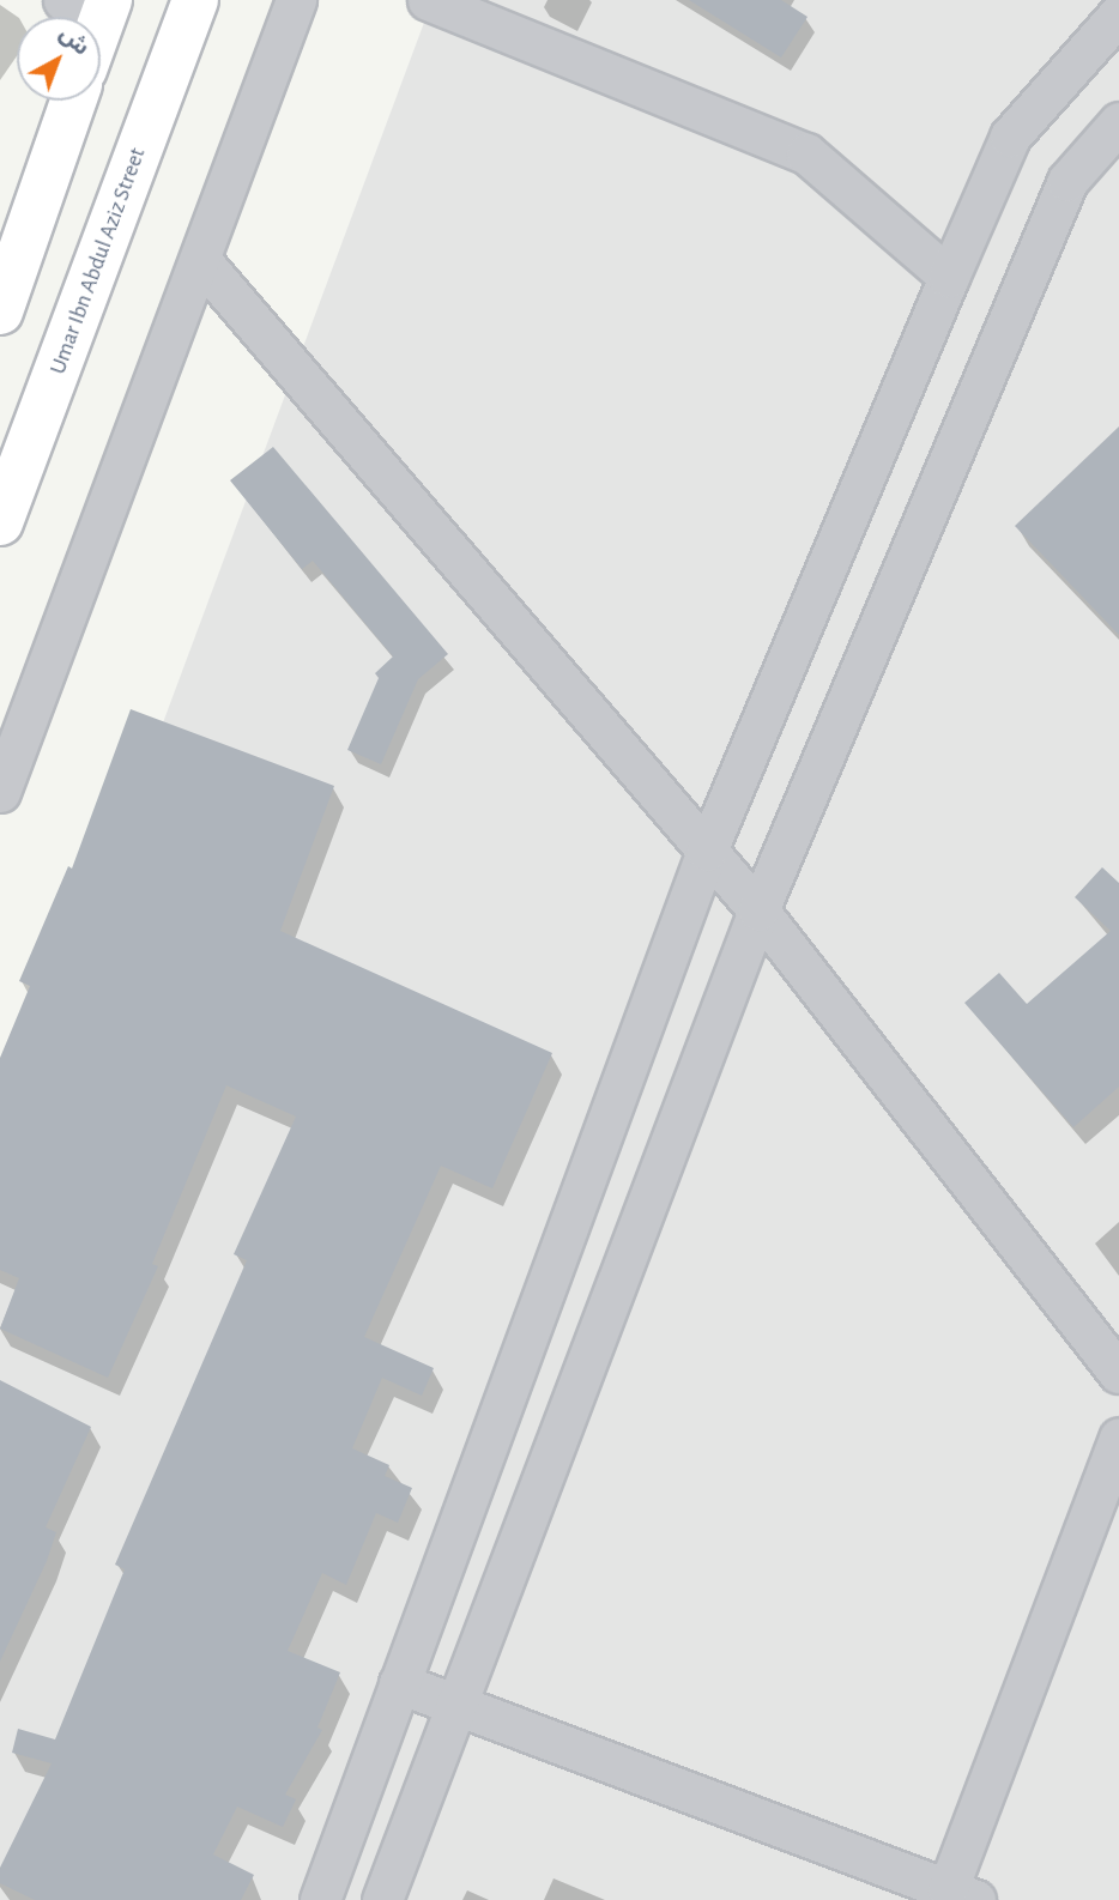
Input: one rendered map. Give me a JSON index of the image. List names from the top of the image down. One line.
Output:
{"streets":{"main road":["Umar Ibn Abdul Aziz Street"]},"north":"top right"}
